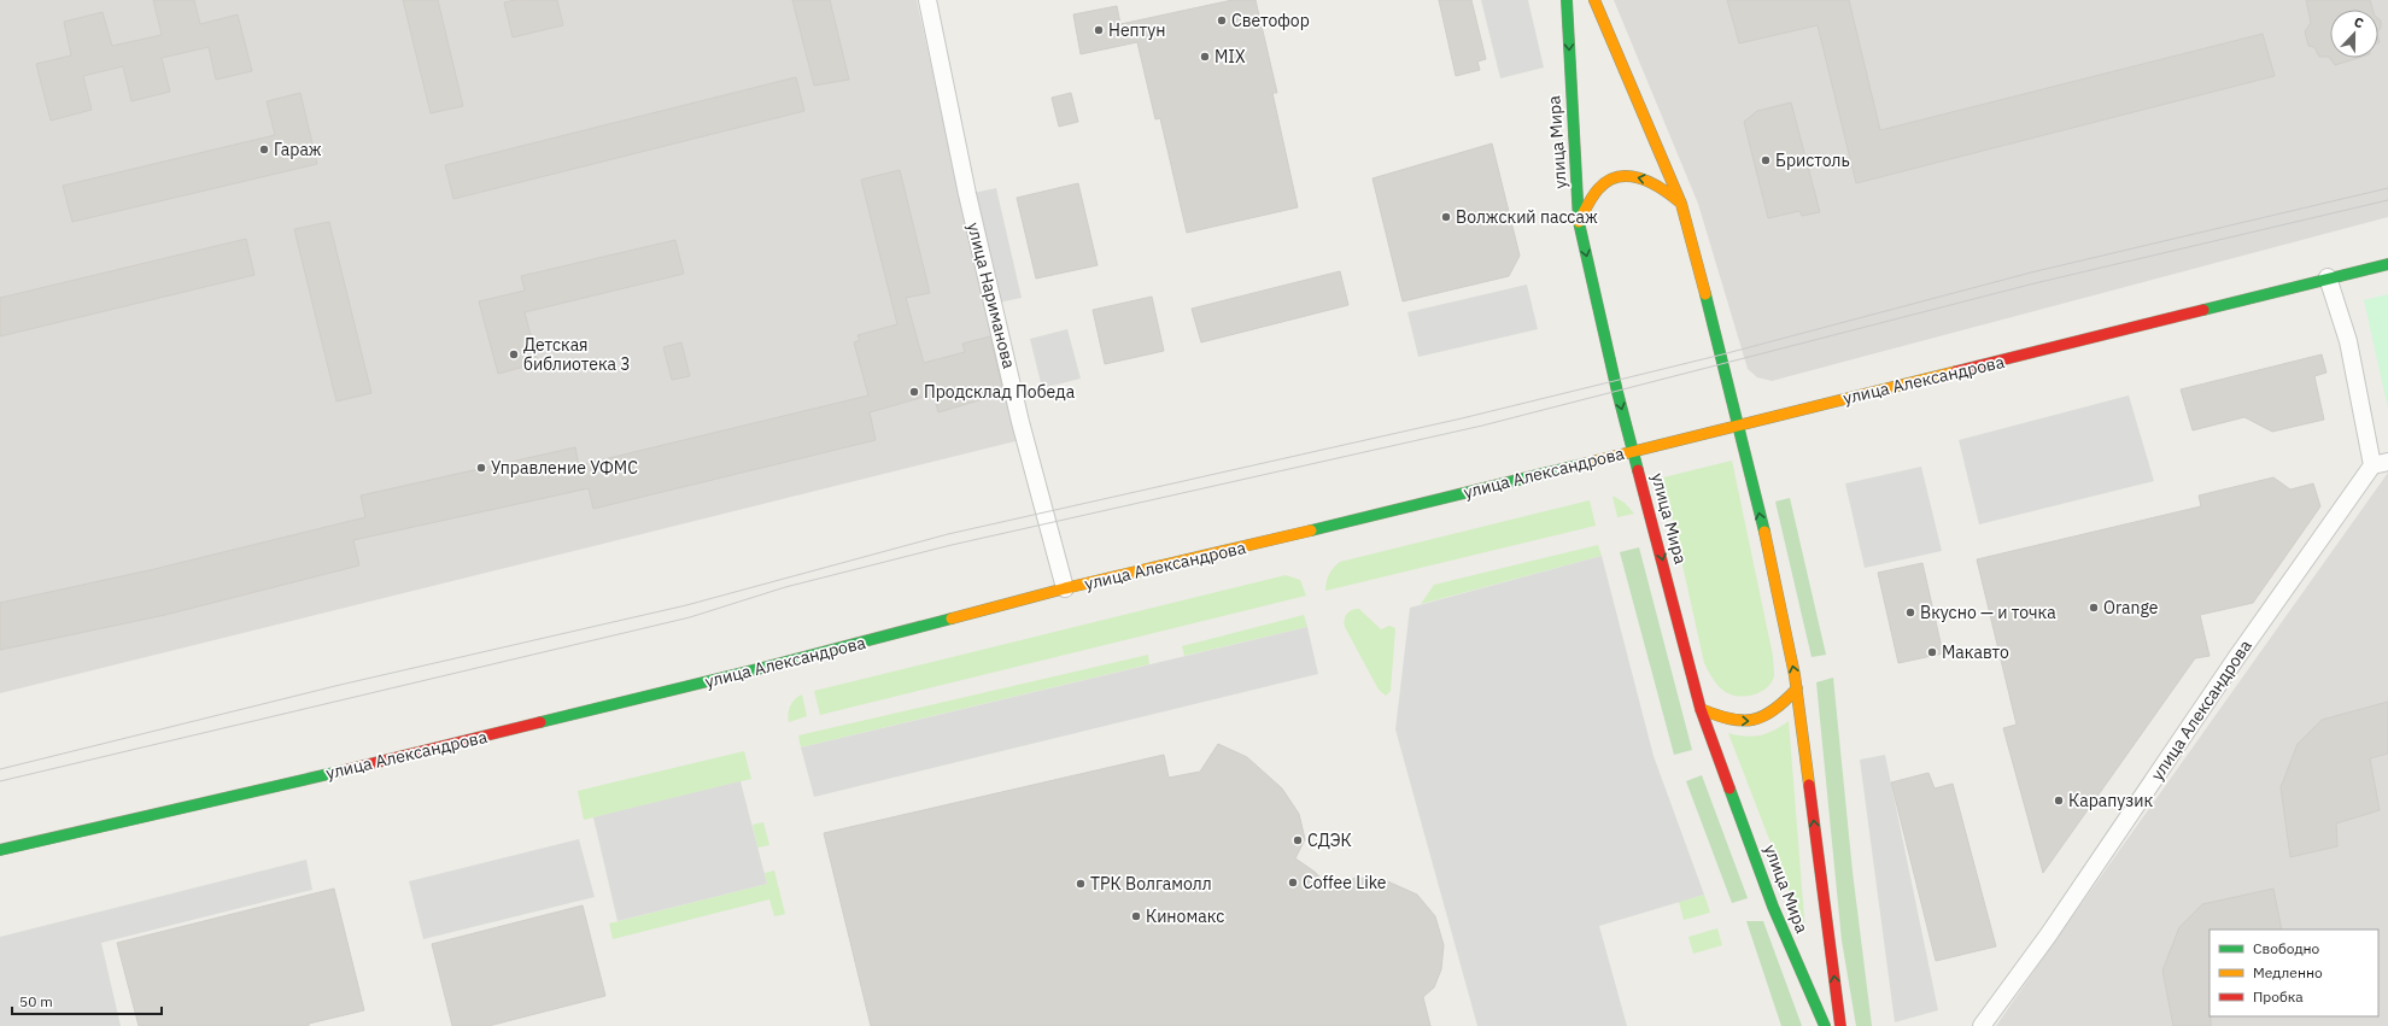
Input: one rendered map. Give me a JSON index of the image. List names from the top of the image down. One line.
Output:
{"streets":{"main road":["улица Мира","улица Александрова"],"street":["улица Нариманова"]},"crossings":[["улица Мира","улица Александрова"],["улица Нариманова","улица Александрова"]],"places":["Светофор","Нептун","MIX","Гараж","Бристоль","Волжский пассаж","Детская библиотека 3","Продсклад Победа","Управление УФМС","Orange","Вкусно — и точка","Макавто","Карапузик","СДЭК","Coffee Like","ТРК Волгамолл","Киномакс"],"legend":["Свободно","Медленно","Пробка"],"scale_bar":"50 m","north":"top"}
